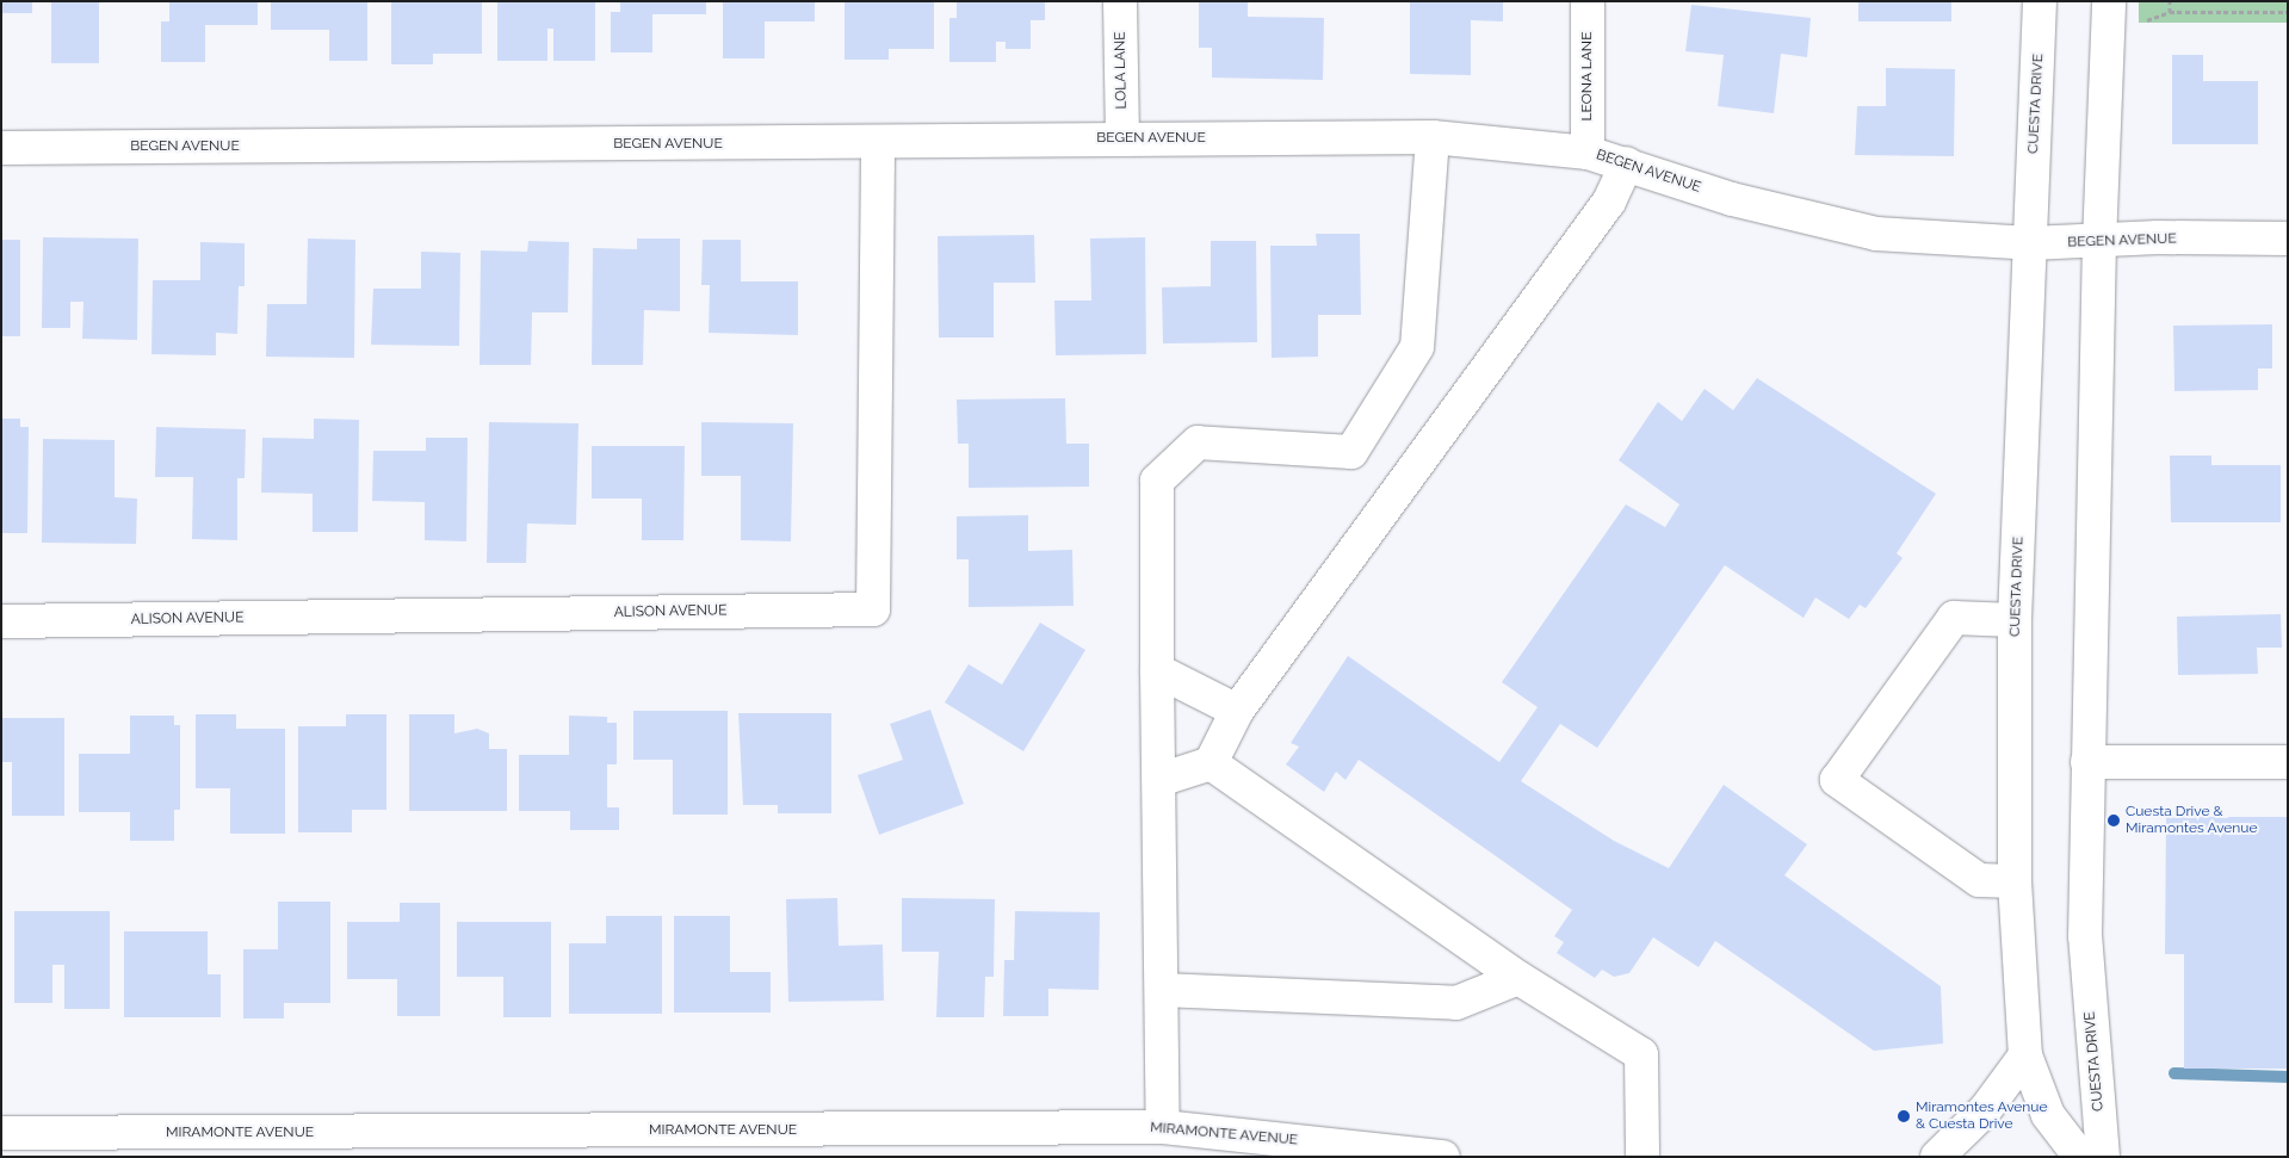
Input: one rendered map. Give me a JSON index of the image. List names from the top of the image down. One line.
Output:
{"streets":{"street":["LOLA LANE","LEONA LANE","CUESTA DRIVE","BEGEN AVENUE","ALISON AVENUE","MIRAMONTE AVENUE"]},"crossings":[["LOLA LANE","BEGEN AVENUE"],["LEONA LANE","BEGEN AVENUE"],["CUESTA DRIVE","BEGEN AVENUE"],["BEGEN AVENUE","ALISON AVENUE"]],"places":["Cuesta Drive & Miramontes Avenue","Miramontes Avenue & Cuesta Drive"]}
